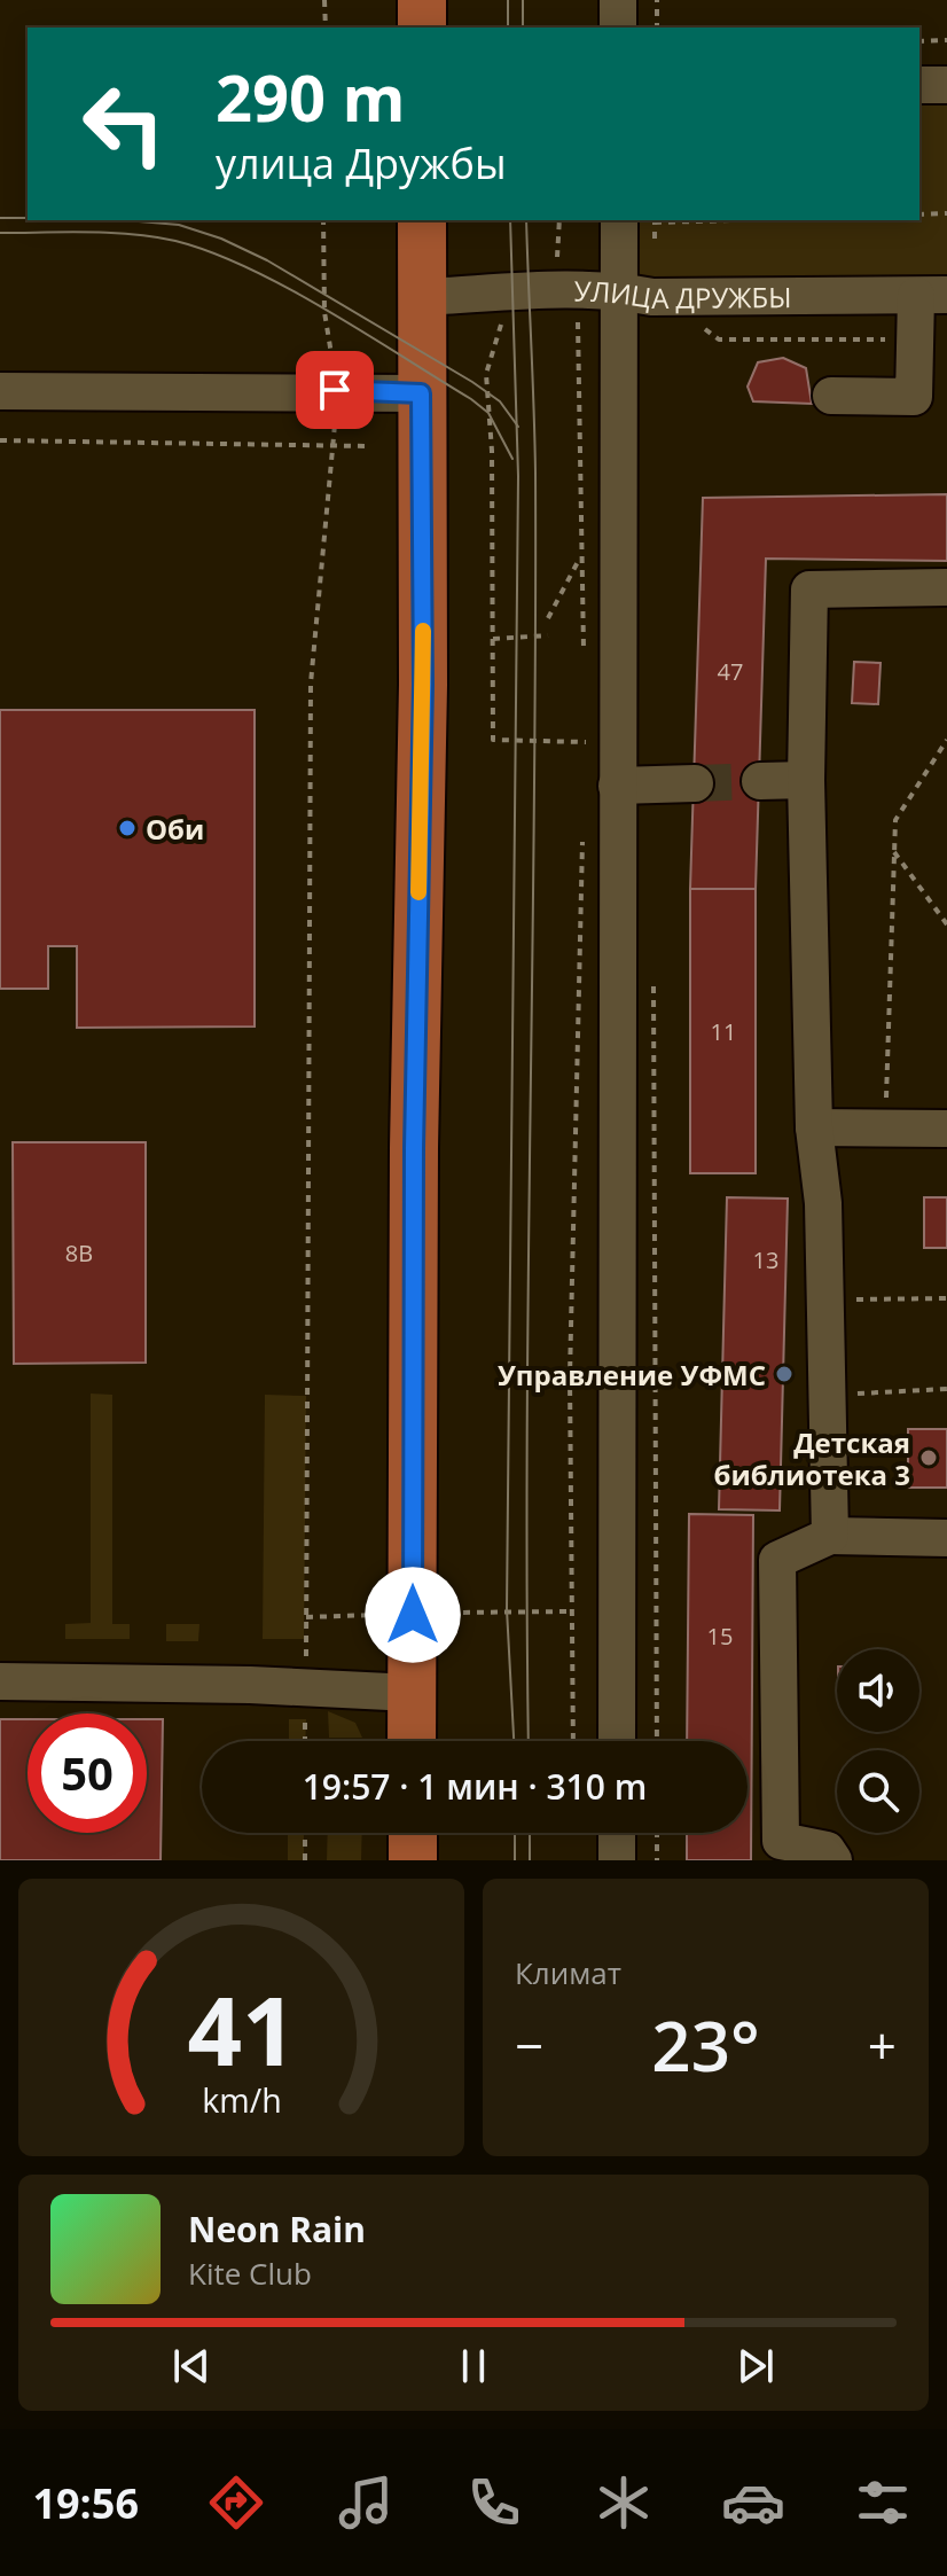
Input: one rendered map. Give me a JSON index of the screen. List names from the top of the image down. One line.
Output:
{"streets":{"street":["УЛИЦА ДРУЖБЫ"]},"places":["Оби","Управление УФМС","Детская библиотека 3"],"house_numbers":["47","11","8В","13","15"],"page":{"turn":["290 m","улица Дружбы"],"limit":"50","trip":"19:57 · 1 мин · 310 m","tile":"Климат","heat":["−","23°","+"],"song":["Neon Rain","Kite Club"],"tabs":"19:56","gauge":["41","km/h"]}}
